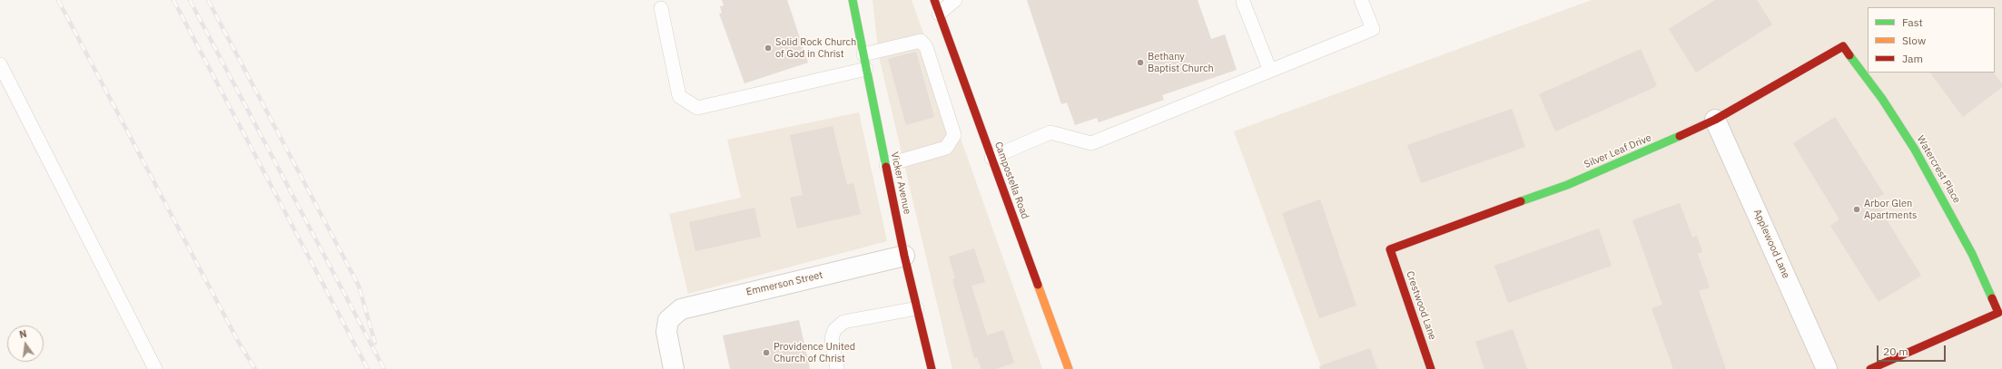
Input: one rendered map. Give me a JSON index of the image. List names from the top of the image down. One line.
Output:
{"streets":{"street":["Silver Leaf Drive","Watercrest Place","Campostella Road","Vicker Avenue","Applewood Lane","Emmerson Street","Crestwood Lane"]},"crossings":[["Silver Leaf Drive","Watercrest Place"],["Silver Leaf Drive","Applewood Lane"],["Silver Leaf Drive","Crestwood Lane"],["Vicker Avenue","Emmerson Street"]],"places":["Solid Rock Church of God in Christ","Bethany Baptist Church","Arbor Glen Apartments","Providence United Church of Christ"],"legend":["Fast","Slow","Jam"],"scale_bar":"20 m","north":"top"}
